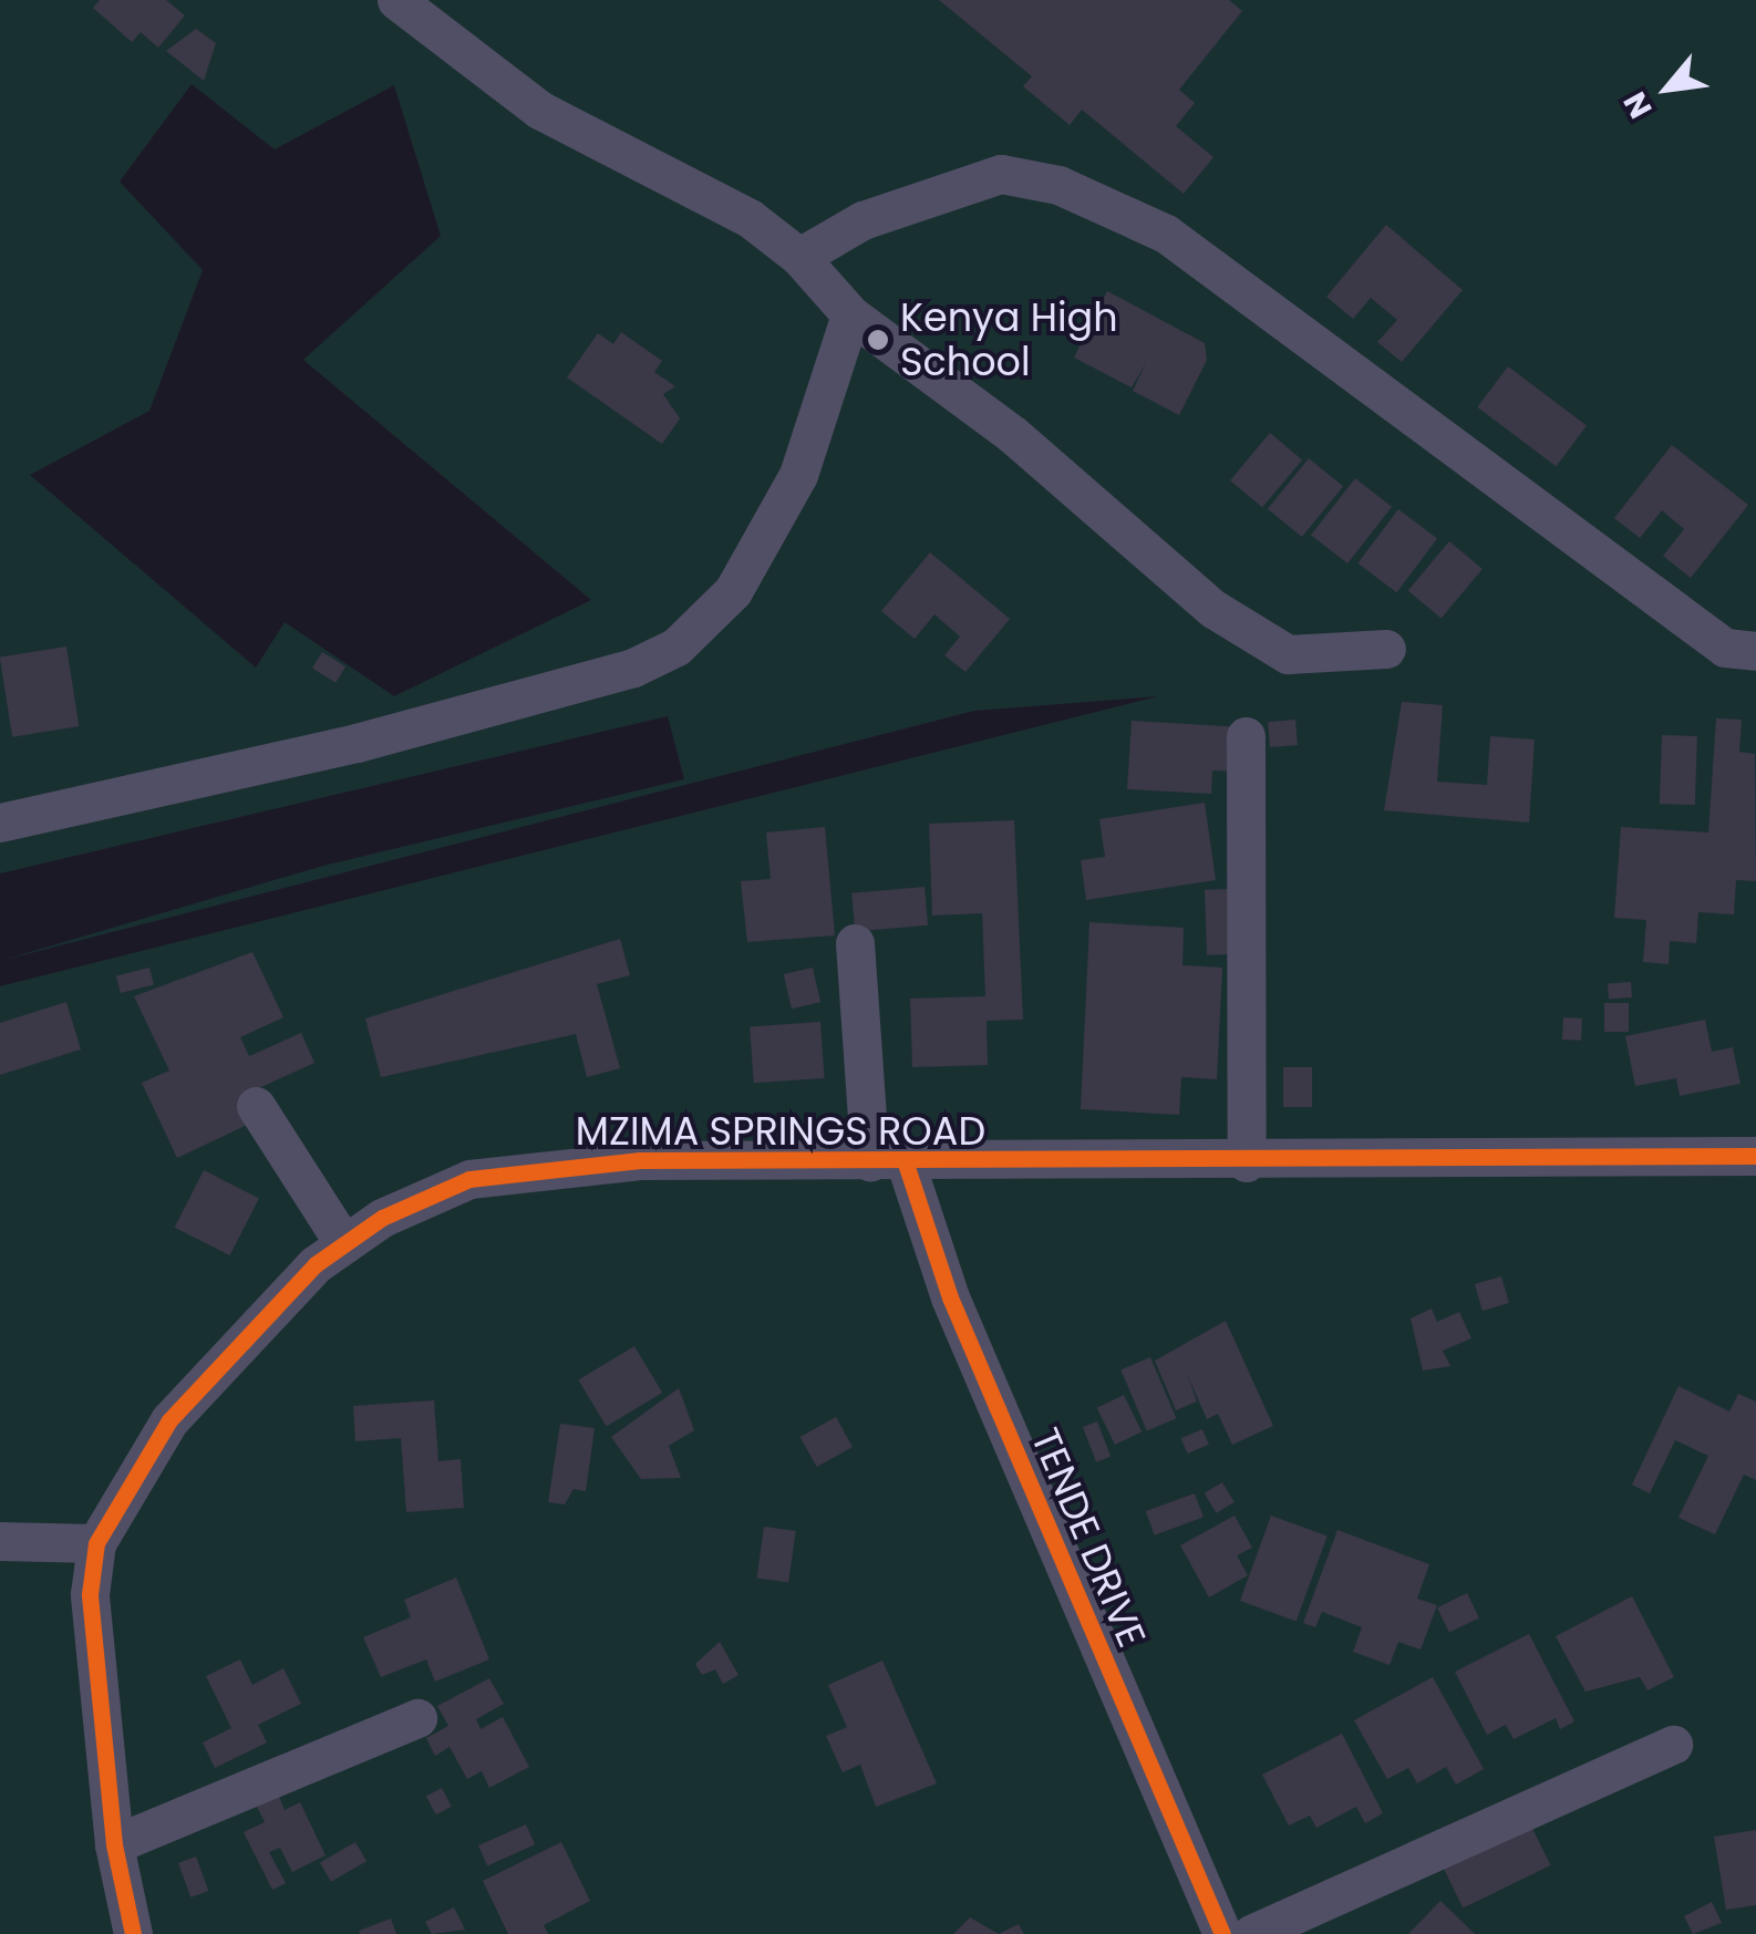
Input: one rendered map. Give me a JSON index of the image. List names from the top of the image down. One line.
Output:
{"streets":{"street":["MZIMA SPRINGS ROAD","TENDE DRIVE"]},"crossings":[["MZIMA SPRINGS ROAD","TENDE DRIVE"]],"places":["Kenya High School"],"north":"bottom left"}
